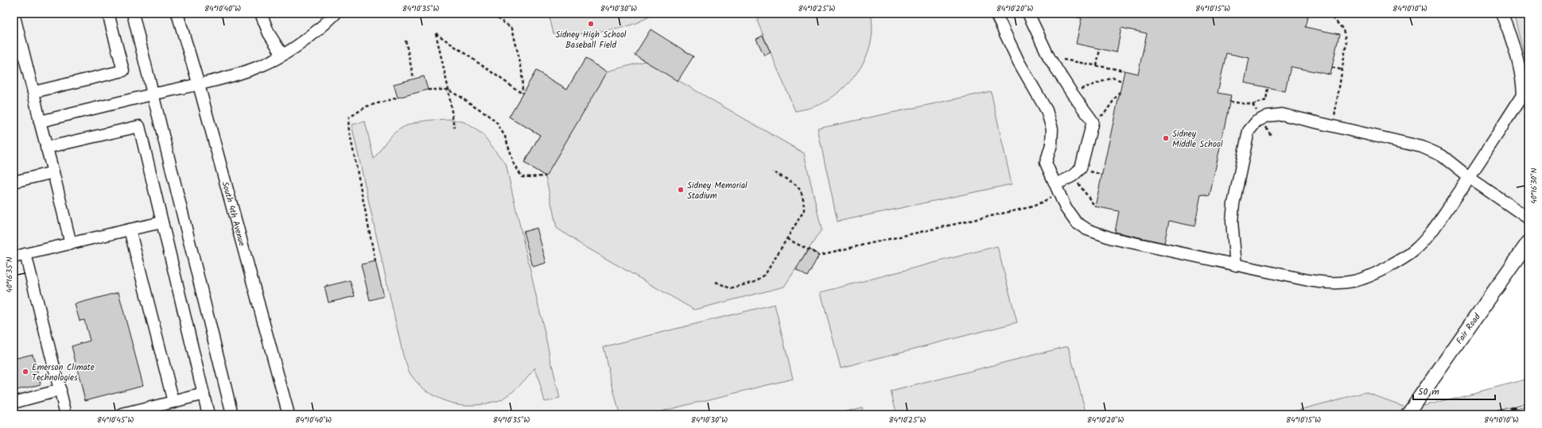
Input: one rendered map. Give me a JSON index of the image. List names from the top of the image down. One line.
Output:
{"streets":{"main road":["Fair Road"],"street":["South 4th Avenue"]},"places":["Sidney High School Baseball Field","Sidney Middle School","Sidney Memorial Stadium","Emerson Climate Technologies"],"scale_bar":"50 m","coordinates":["84°10'40\"W","84°10'35\"W","84°10'30\"W","84°10'25\"W","84°10'20\"W","84°10'15\"W","84°10'10\"W","40°16'30\"N","40°16'35\"N","84°10'45\"W"]}
